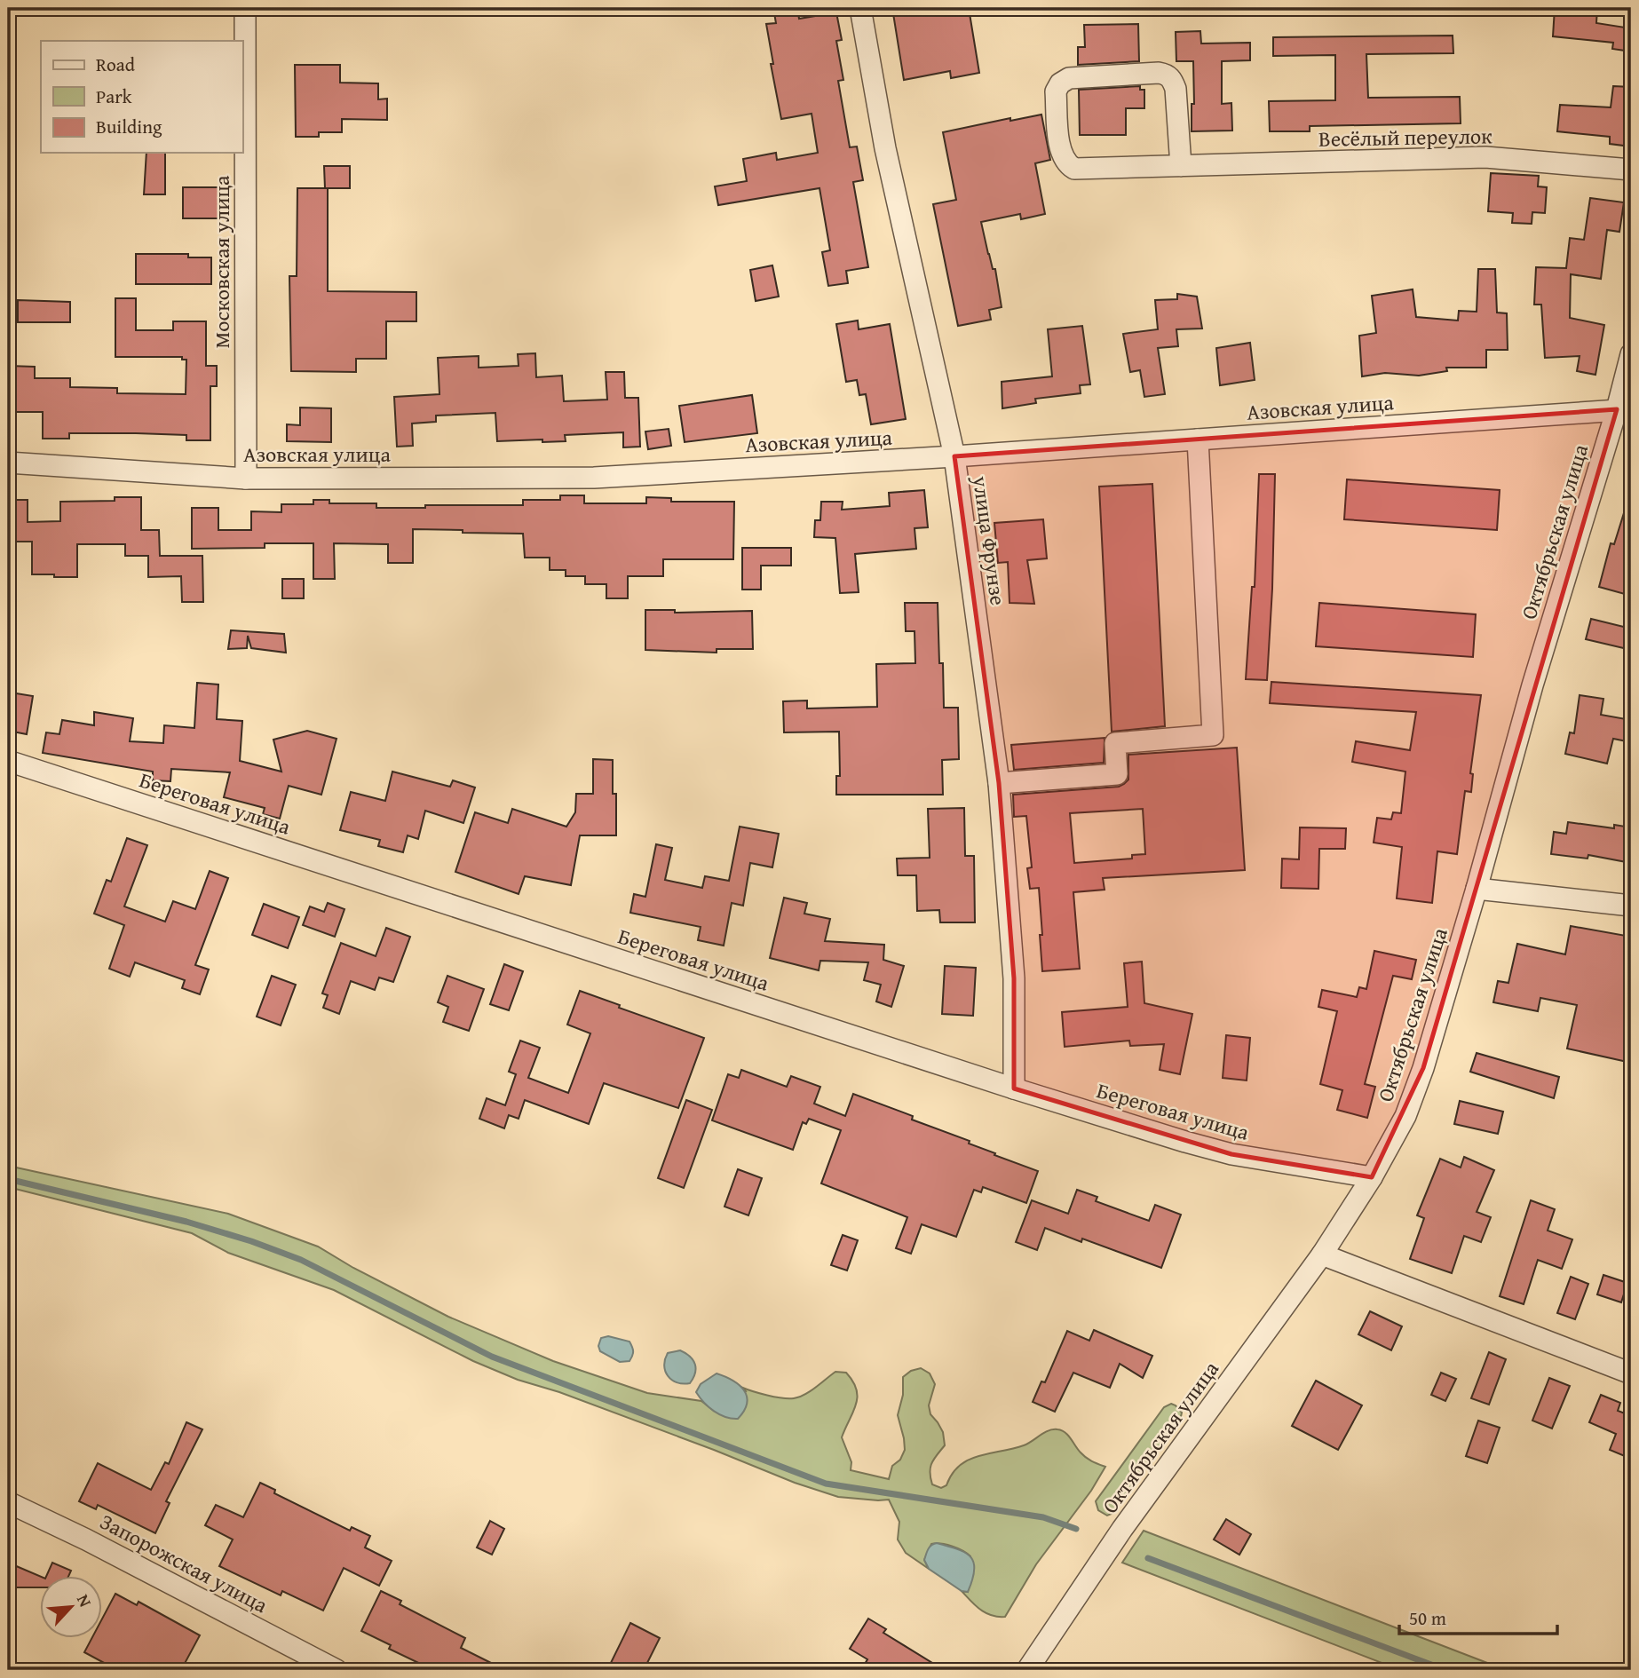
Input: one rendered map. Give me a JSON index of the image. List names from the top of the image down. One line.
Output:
{"streets":{"street":["Весёлый переулок","Московская улица","Азовская улица","Октябрьская улица","улица Фрунзе","Береговая улица","Запорожская улица"]},"crossings":[["Московская улица","Азовская улица"],["Азовская улица","Октябрьская улица"],["Азовская улица","улица Фрунзе"],["Октябрьская улица","Береговая улица"],["улица Фрунзе","Береговая улица"]],"legend":["Road","Park","Building"],"scale_bar":"50 m","north":"top right"}
